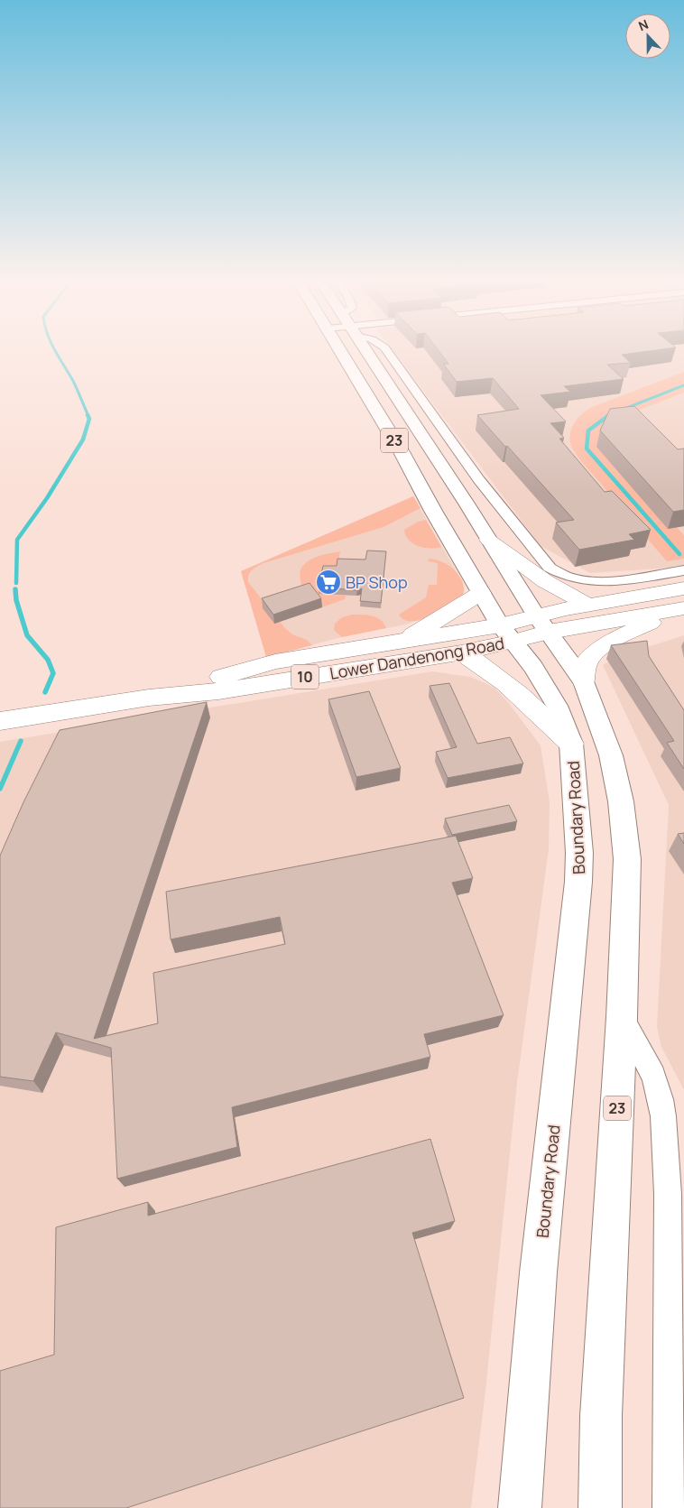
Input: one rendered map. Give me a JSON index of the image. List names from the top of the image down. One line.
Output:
{"streets":{"highway":["Lower Dandenong Road","10"],"main road":["23","Boundary Road"]},"crossings":[["23","Lower Dandenong Road"],["Lower Dandenong Road","Boundary Road"]],"places":{"supermarket":["BP Shop"]},"north":"top"}
